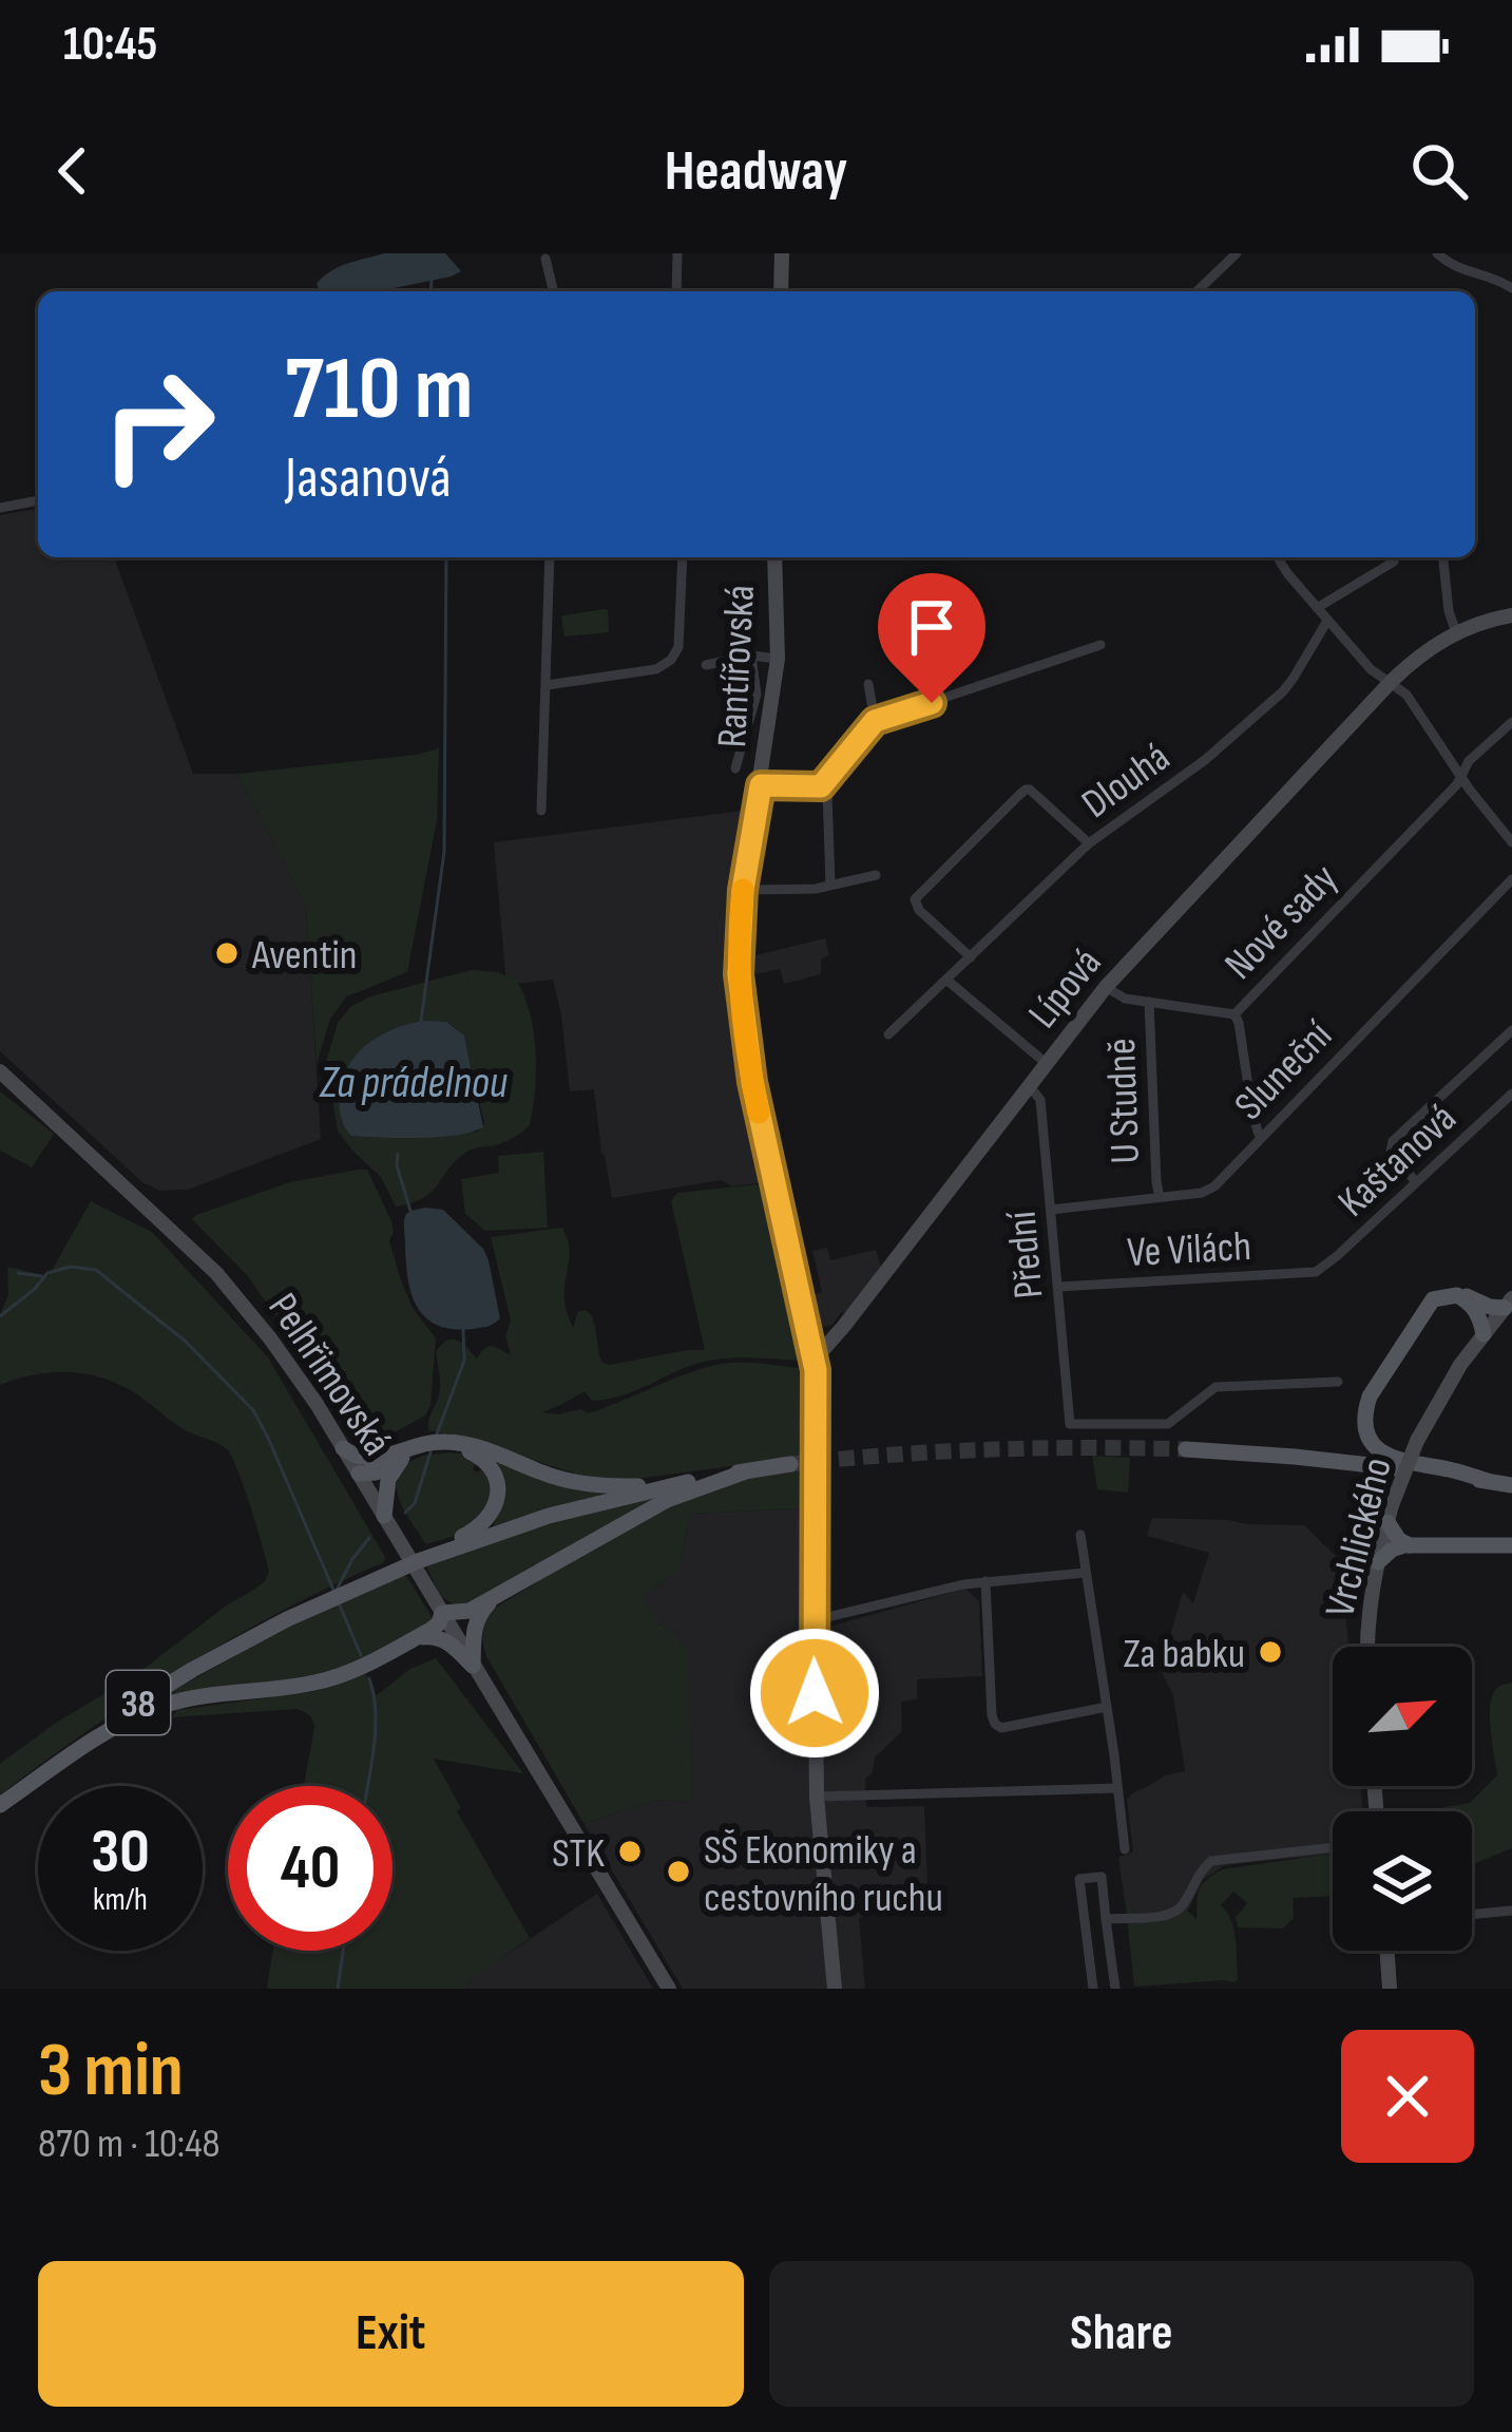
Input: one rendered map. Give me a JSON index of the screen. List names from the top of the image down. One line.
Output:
{"streets":{"main road":["38"],"street":["Rantířovská","Dlouhá","Nové sady","Lípová","Sluneční","U Studně","Kaštanová","Ve Vilách","Přední","Pelhřimovská","Vrchlického"]},"crossings":[["Rantířovská","Lípová"],["Nové sady","Lípová"],["Nové sady","U Studně"],["Lípová","Přední"],["Sluneční","U Studně"],["Sluneční","Přední"],["Kaštanová","Ve Vilách"],["Ve Vilách","Přední"]],"water":["Za prádelnou"],"places":["Aventin","Za babku","STK","SŠ Ekonomiky a cestovního ruchu"],"north":"top right","page":{"status":"10:45","header":"Headway","turn":["710 m","Jasanová"],"speed":"30 km/h","limit":"40","heading":["3 min","870 m · 10:48"],"buttons":["Exit","Share"]}}
